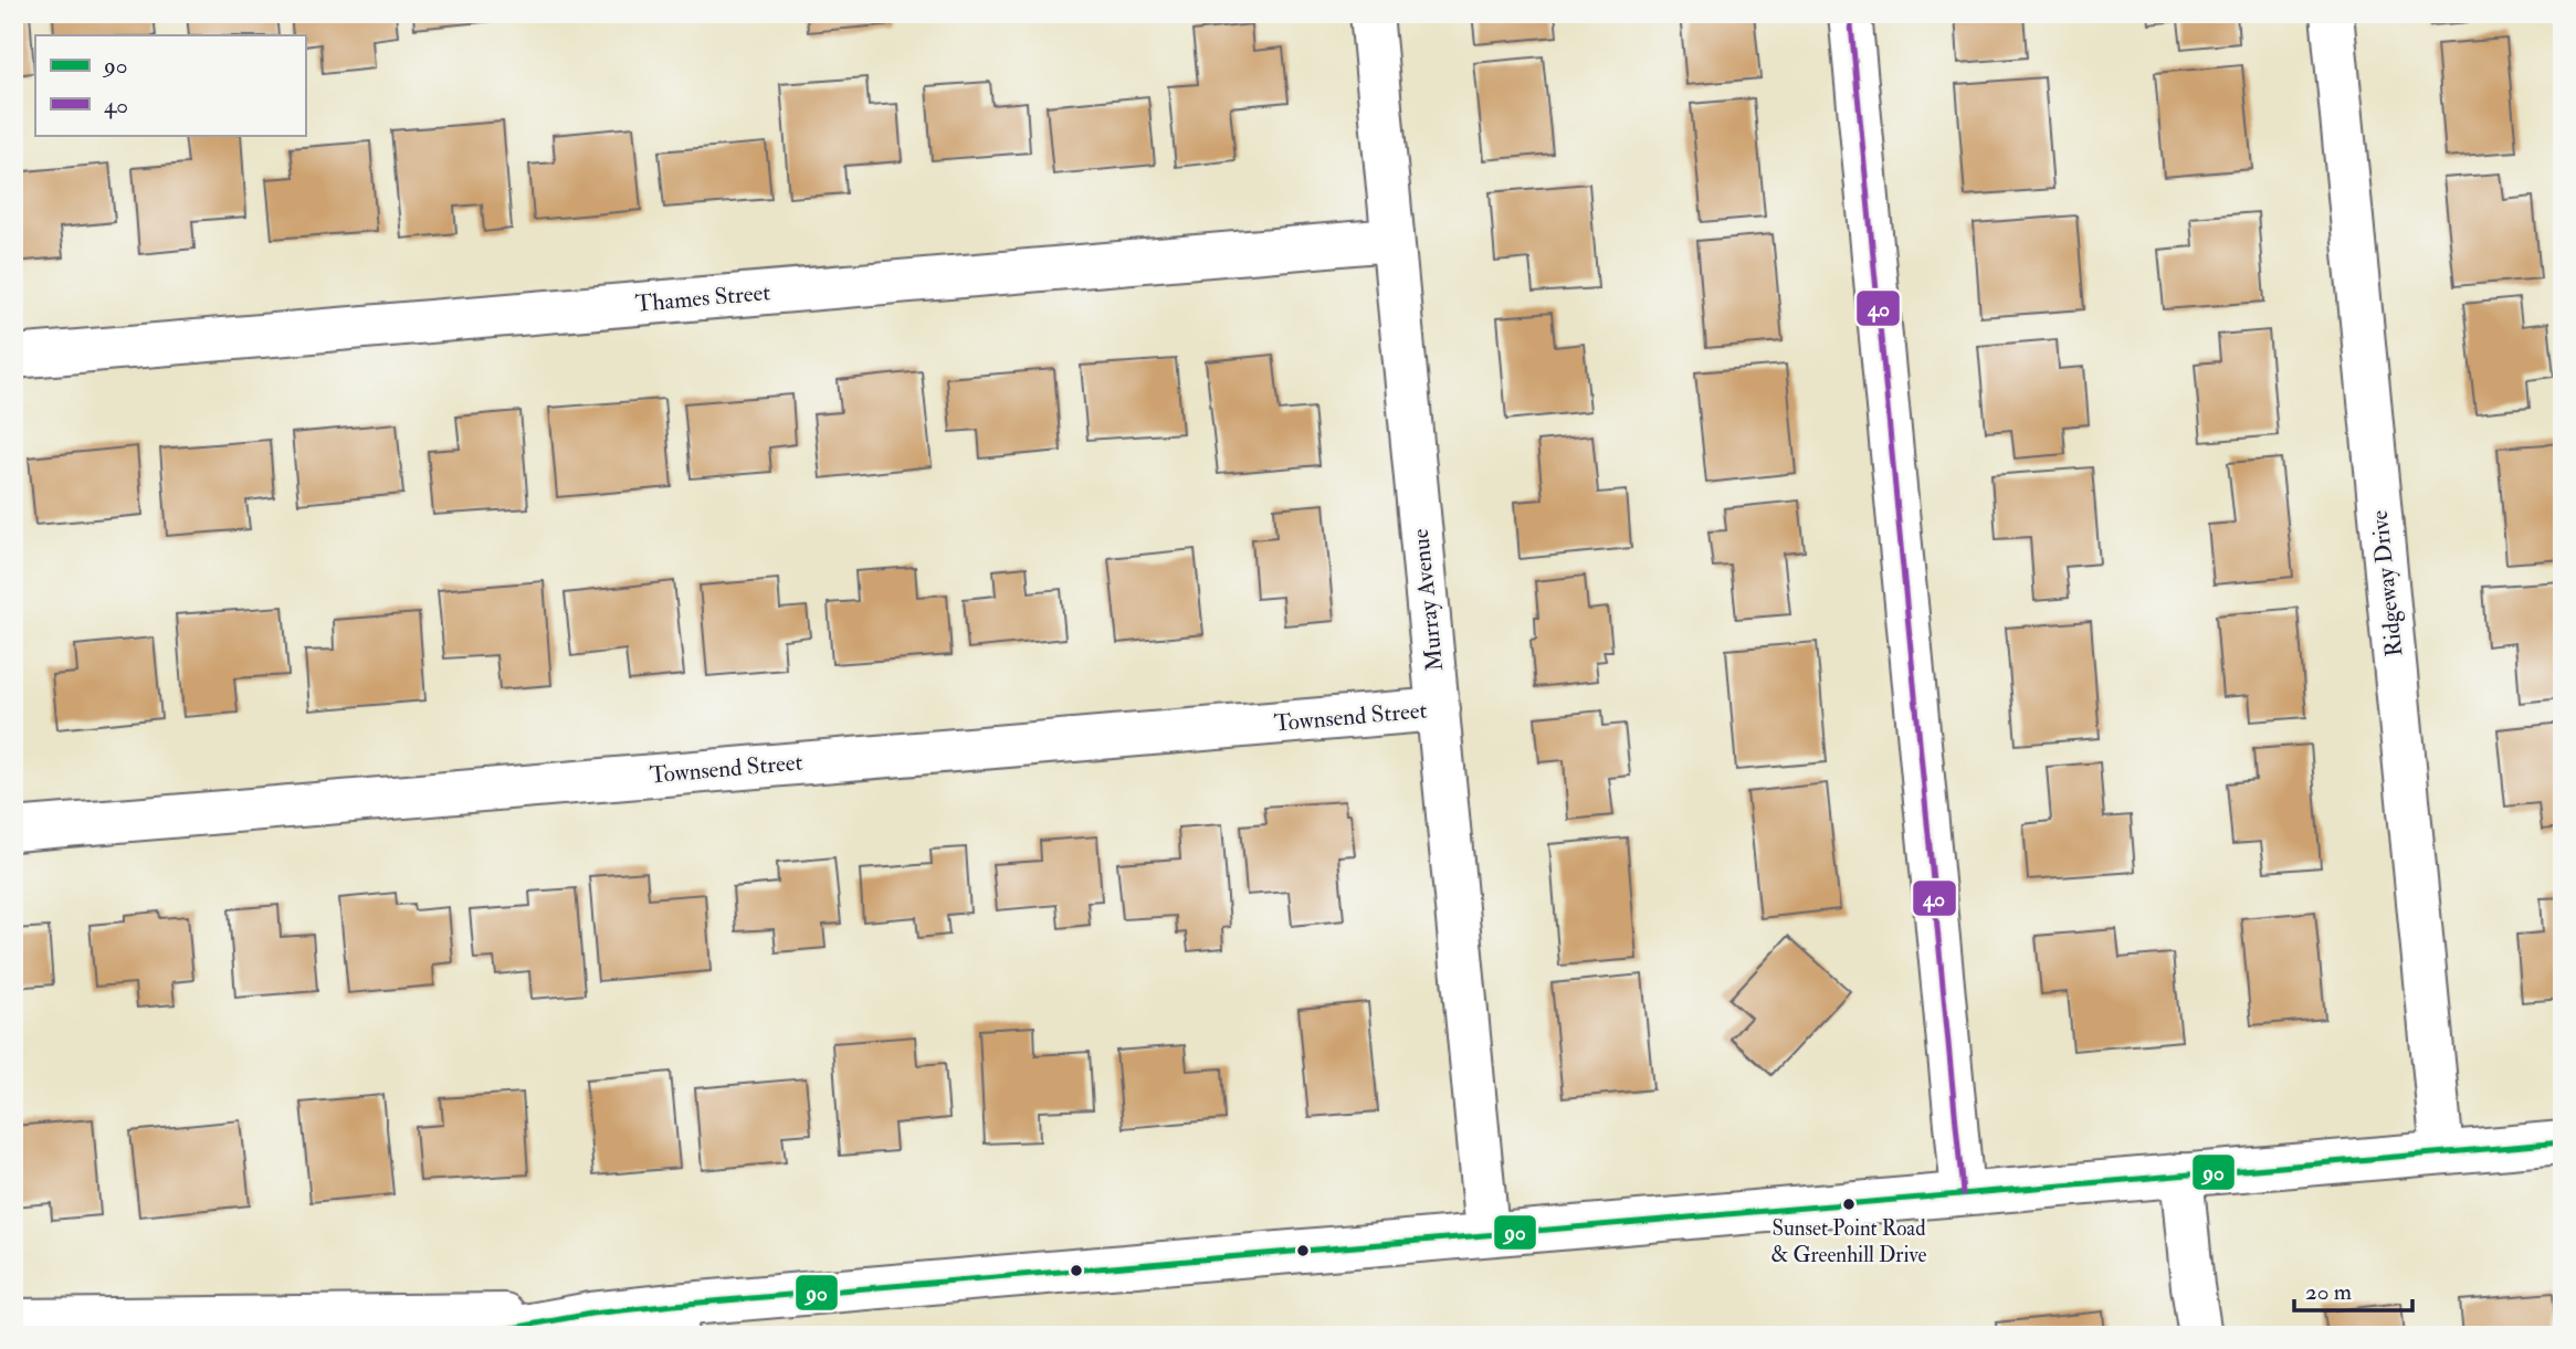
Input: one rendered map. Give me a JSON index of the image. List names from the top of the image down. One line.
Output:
{"streets":{"street":["Thames Street","Ridgeway Drive","Murray Avenue","Townsend Street"]},"crossings":[["Thames Street","Murray Avenue"],["Murray Avenue","Townsend Street"]],"places":["Sunset Point Road & Greenhill Drive"],"lines":["transit line 40","transit line 90"],"legend":["90","40"],"scale_bar":"20 m"}
